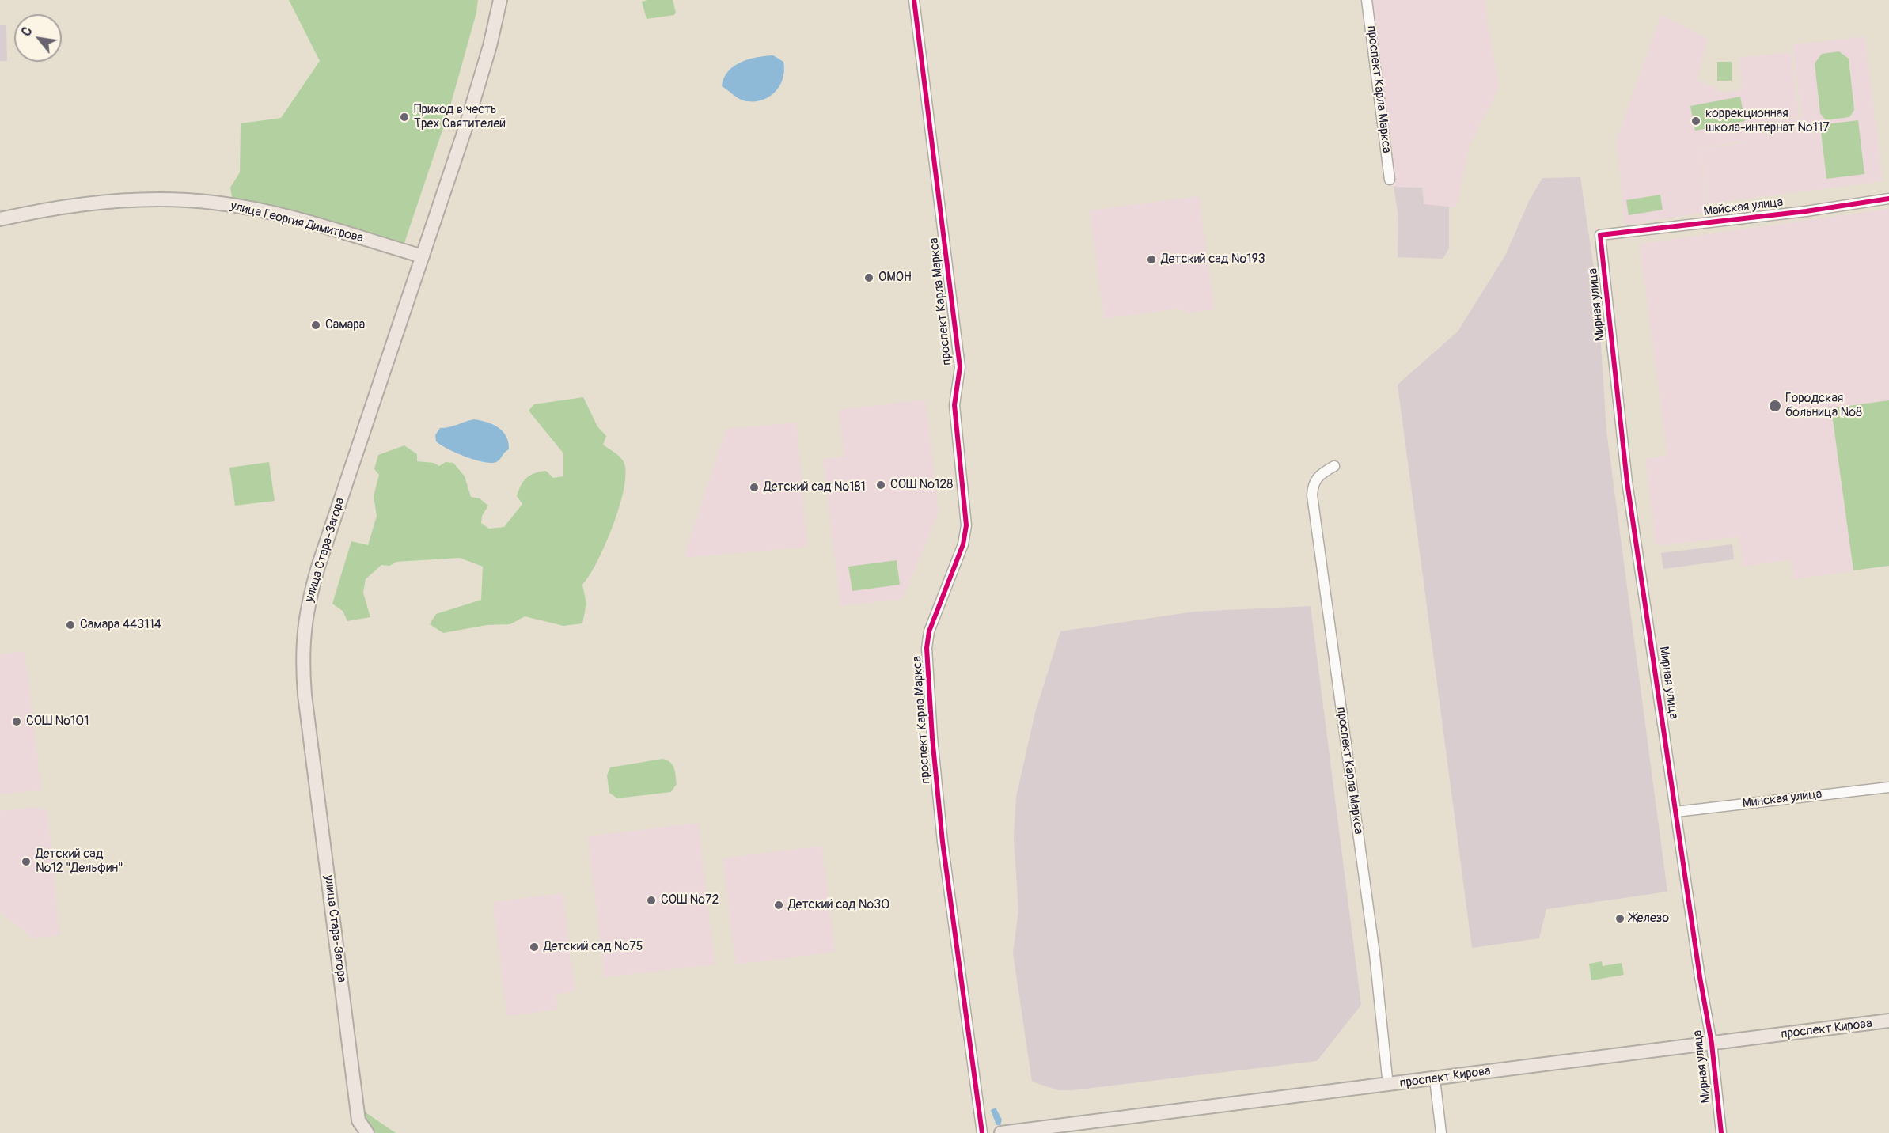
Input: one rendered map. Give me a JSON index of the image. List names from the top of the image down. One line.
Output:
{"streets":{"main road":["улица Георгия Димитрова","улица Стара-Загора","проспект Кирова"],"street":["проспект Карла Маркса","Майская улица","Мирная улица","Минская улица"]},"crossings":[["проспект Карла Маркса","проспект Кирова"],["Майская улица","Мирная улица"],["улица Георгия Димитрова","улица Стара-Загора"],["Мирная улица","Минская улица"],["Мирная улица","проспект Кирова"]],"places":["Приход в честь Трех Святителей","коррекционная школа-интернат №117","Детский сад №193","ОМОН","Самара","Городская больница №8","СОШ №128","Детский сад №181","Самара 443114","СОШ №101","Детский сад №12 \"Дельфин\"","СОШ №72","Детский сад №30","Железо","Детский сад №75"],"north":"top left"}
